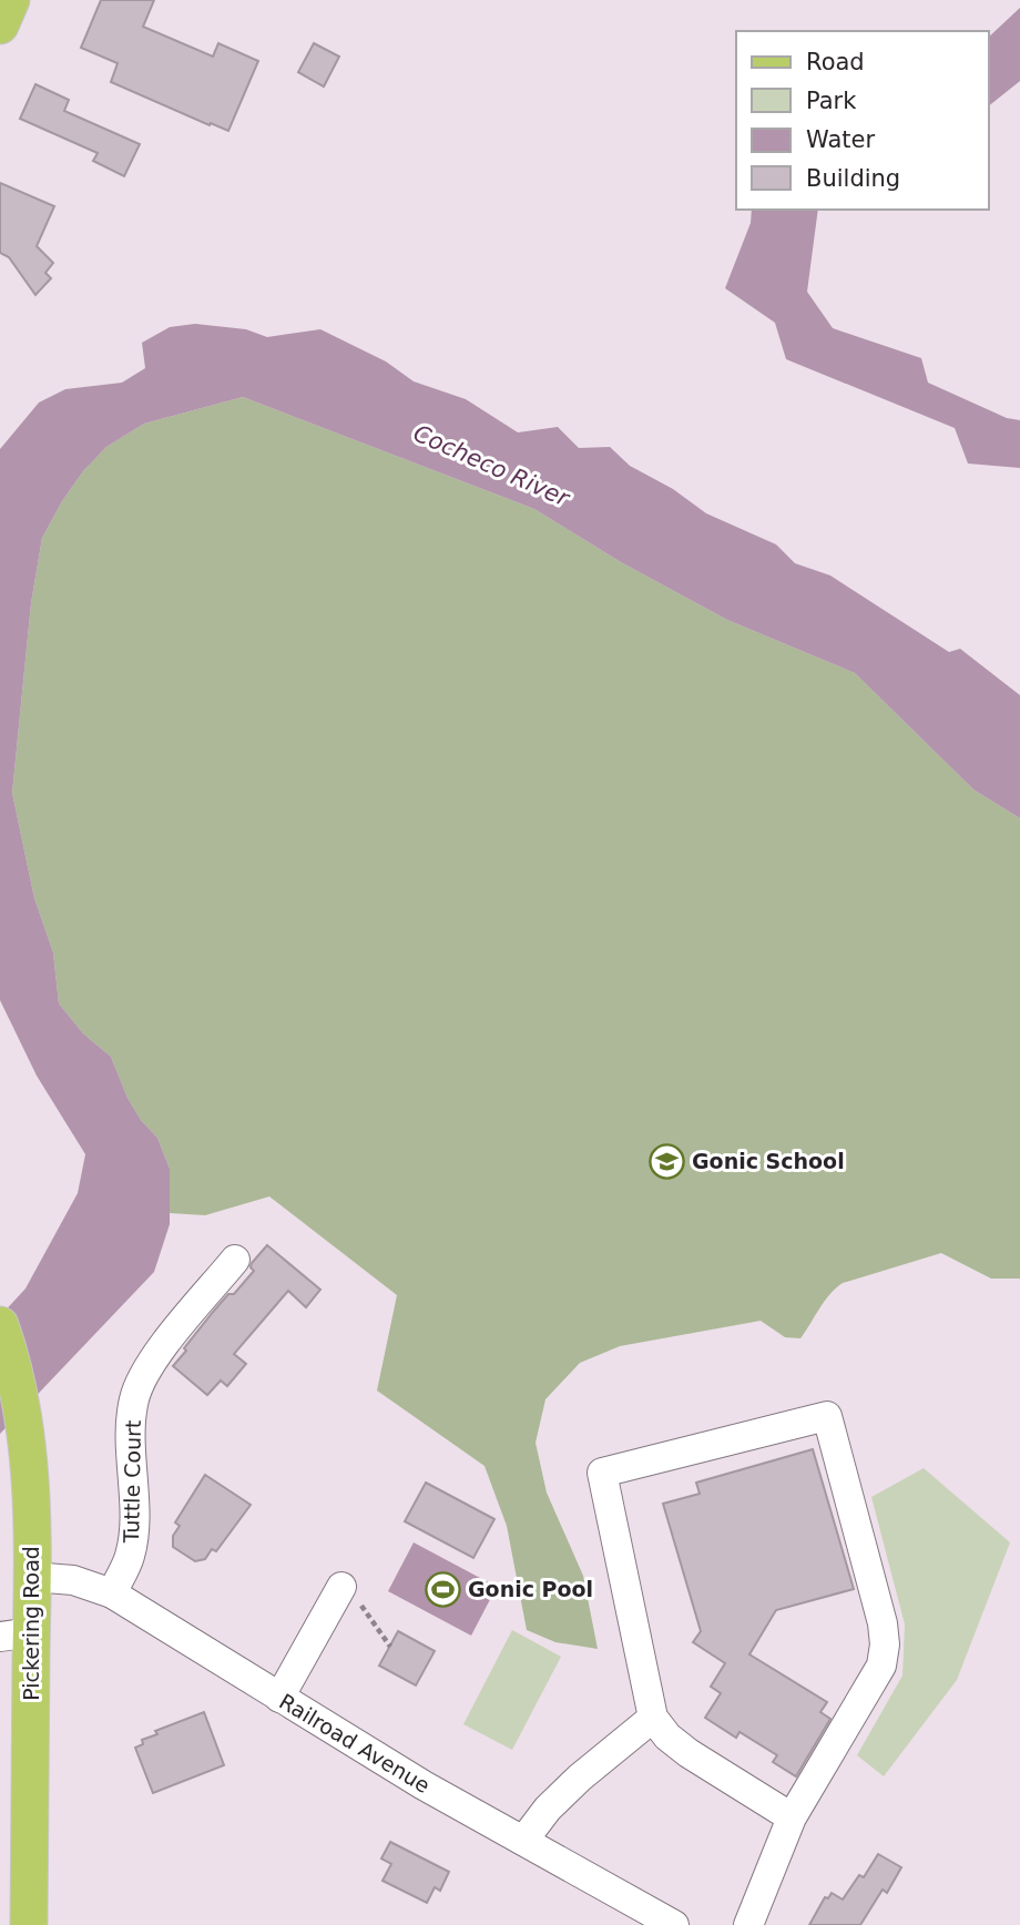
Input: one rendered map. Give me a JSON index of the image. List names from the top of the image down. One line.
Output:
{"streets":{"main road":["Pickering Road"],"street":["Tuttle Court","Railroad Avenue"]},"crossings":[["Tuttle Court","Railroad Avenue"],["Pickering Road","Railroad Avenue"]],"water":["Cocheco River"],"places":{"school or university":["Gonic School"],"sports":["Gonic Pool"]},"legend":["Road","Park","Water","Building"]}
